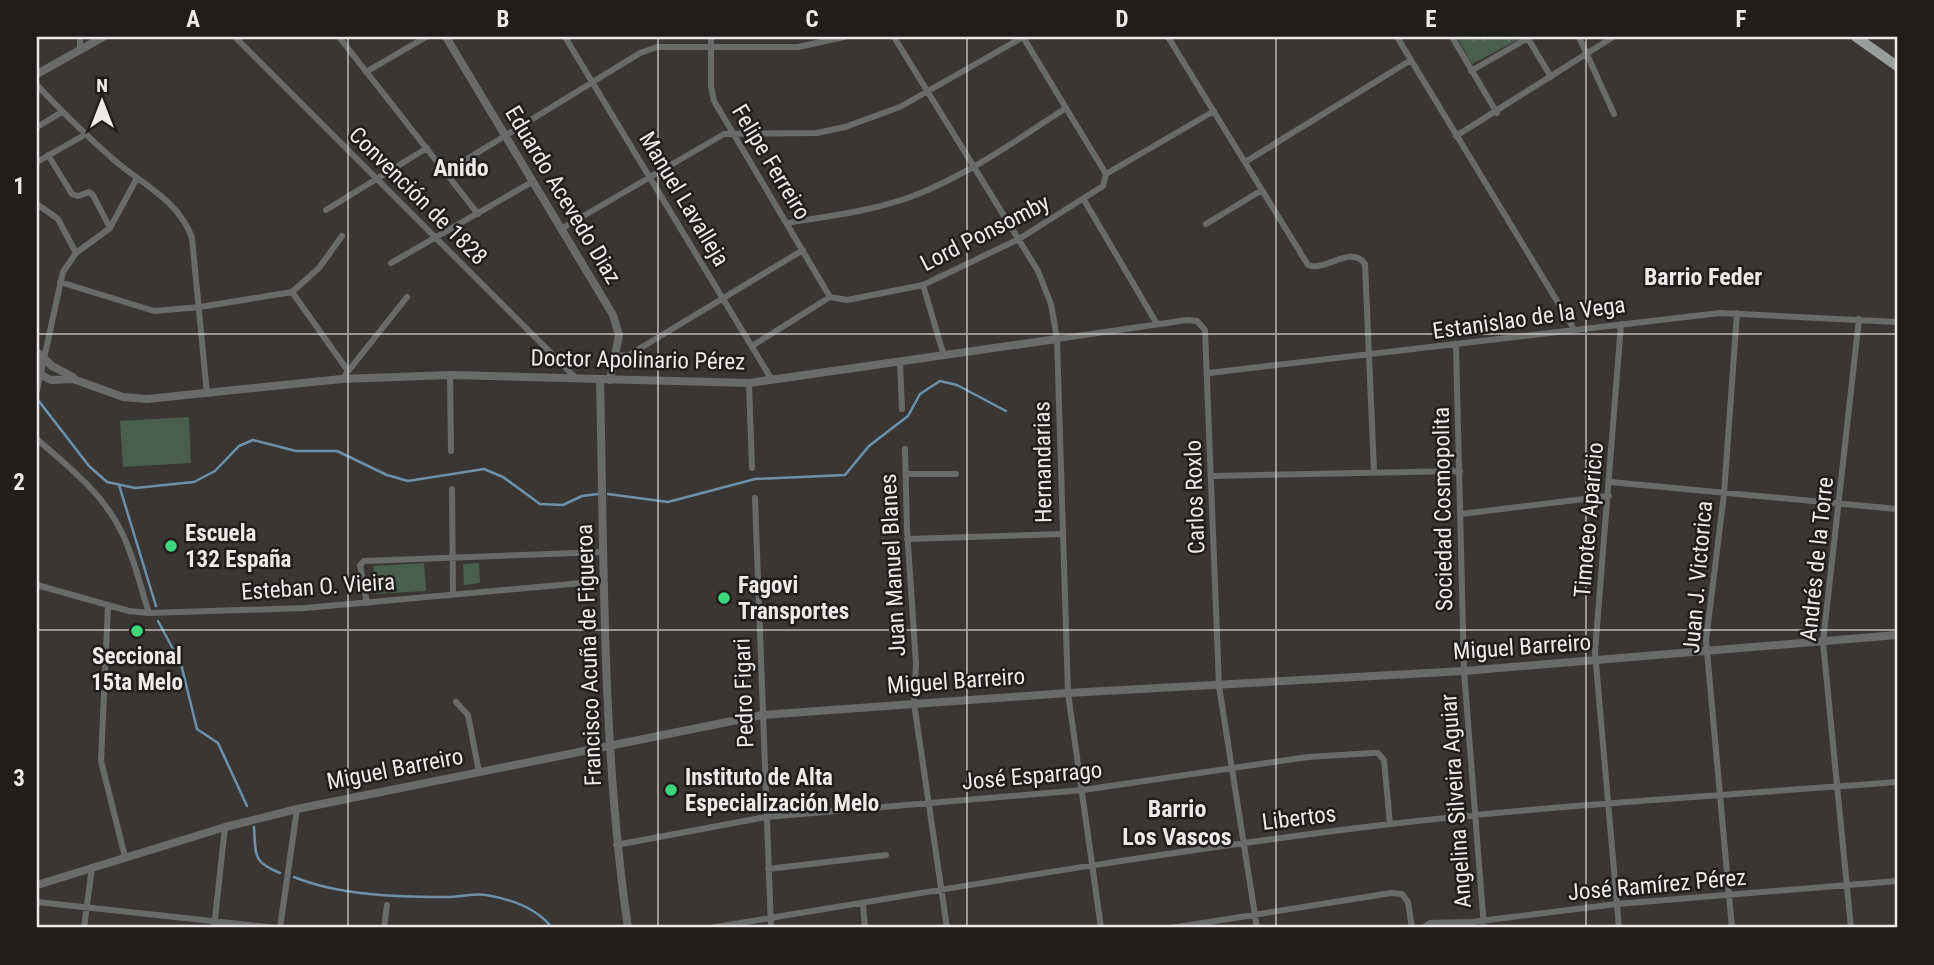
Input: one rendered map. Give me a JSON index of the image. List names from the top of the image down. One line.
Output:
{"streets":{"street":["Felipe Ferreiro","Eduardo Acevedo Diaz","Convención de 1828","Manuel Lavalleja","Lord Ponsomby","Estanislao de la Vega","Doctor Apolinario Pérez","Hernandarias","Carlos Roxlo","Sociedad Cosmopolita","Timoteo Aparicio","Andrés de la Torre","Juan Manuel Blanes","Juan J. Victorica","Esteban O. Vieira","Miguel Barreiro","Francisco Acuña de Figueroa","Pedro Figari","José Esparrago","Angelina Silveira Aguiar","Libertos","José Ramírez Pérez"]},"crossings":[["Felipe Ferreiro","Lord Ponsomby"],["Eduardo Acevedo Diaz","Doctor Apolinario Pérez"],["Eduardo Acevedo Diaz","Francisco Acuña de Figueroa"],["Convención de 1828","Doctor Apolinario Pérez"],["Manuel Lavalleja","Doctor Apolinario Pérez"],["Lord Ponsomby","Hernandarias"],["Estanislao de la Vega","Carlos Roxlo"],["Estanislao de la Vega","Sociedad Cosmopolita"],["Estanislao de la Vega","Timoteo Aparicio"],["Estanislao de la Vega","Andrés de la Torre"],["Estanislao de la Vega","Juan J. Victorica"],["Doctor Apolinario Pérez","Hernandarias"],["Doctor Apolinario Pérez","Carlos Roxlo"],["Doctor Apolinario Pérez","Francisco Acuña de Figueroa"],["Hernandarias","Miguel Barreiro"],["Hernandarias","José Esparrago"],["Hernandarias","Libertos"],["Carlos Roxlo","Miguel Barreiro"],["Carlos Roxlo","José Esparrago"],["Carlos Roxlo","Libertos"],["Sociedad Cosmopolita","Miguel Barreiro"],["Sociedad Cosmopolita","Angelina Silveira Aguiar"],["Timoteo Aparicio","Miguel Barreiro"],["Timoteo Aparicio","Libertos"],["Timoteo Aparicio","José Ramírez Pérez"],["Andrés de la Torre","Miguel Barreiro"],["Andrés de la Torre","Libertos"],["Andrés de la Torre","José Ramírez Pérez"],["Juan Manuel Blanes","Miguel Barreiro"],["Juan Manuel Blanes","José Esparrago"],["Juan Manuel Blanes","Libertos"],["Juan J. Victorica","Miguel Barreiro"],["Juan J. Victorica","Libertos"],["Juan J. Victorica","José Ramírez Pérez"],["Esteban O. Vieira","Francisco Acuña de Figueroa"],["Miguel Barreiro","Francisco Acuña de Figueroa"],["Miguel Barreiro","Pedro Figari"],["Miguel Barreiro","Angelina Silveira Aguiar"],["Francisco Acuña de Figueroa","José Esparrago"],["Pedro Figari","José Esparrago"],["Pedro Figari","Libertos"],["José Esparrago","Libertos"],["Angelina Silveira Aguiar","Libertos"],["Angelina Silveira Aguiar","José Ramírez Pérez"]],"districts":["Anido","Barrio Feder","Barrio Los Vascos"],"places":["Escuela 132 España","Fagovi Transportes","Seccional 15ta Melo","Instituto de Alta Especialización Melo"],"north":"top","grid":{"columns":["A","B","C","D","E","F"],"rows":["1","2","3"]}}
